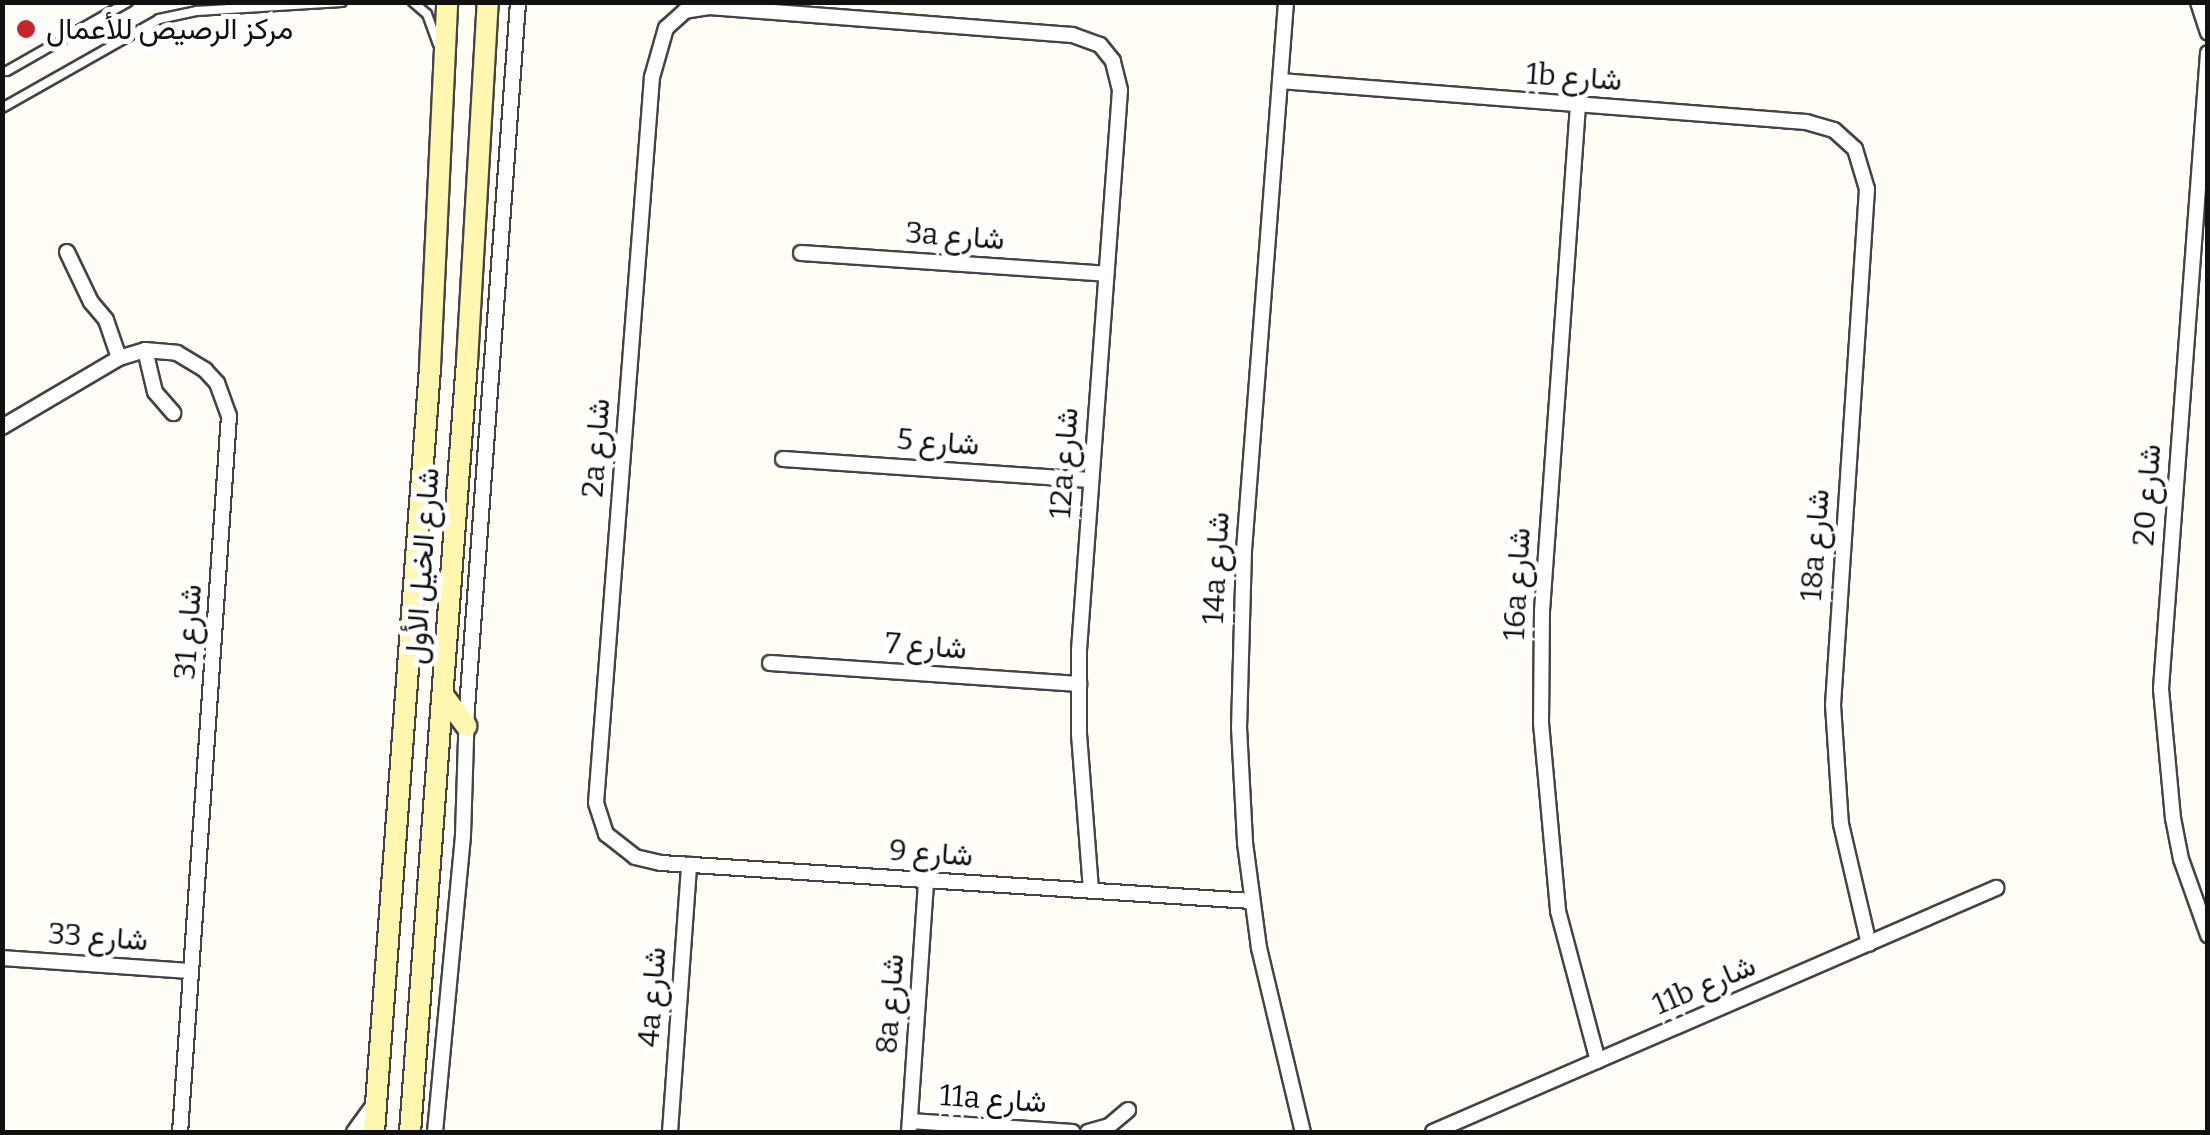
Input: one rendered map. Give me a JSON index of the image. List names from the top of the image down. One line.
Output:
{"streets":{"main road":["شارع الخيل الأول"],"street":["1b شارع","3a شارع","شارع 5","2a شارع","12a شارع","شارع 20","18a شارع","14a شارع","16a شارع","شارع 31","شارع 7","شارع 9","شارع 33","11b شارع","4a شارع","8a شارع","11a شارع"]},"crossings":[["1b شارع","18a شارع"],["1b شارع","14a شارع"],["1b شارع","16a شارع"],["3a شارع","12a شارع"],["شارع 5","12a شارع"],["2a شارع","12a شارع"],["2a شارع","شارع 9"],["12a شارع","شارع 7"],["12a شارع","شارع 9"],["18a شارع","11b شارع"],["14a شارع","شارع 9"],["16a شارع","11b شارع"],["شارع 31","شارع 33"],["شارع 9","4a شارع"],["شارع 9","8a شارع"],["8a شارع","11a شارع"]],"places":["مركز الرصيص للأعمال"]}
